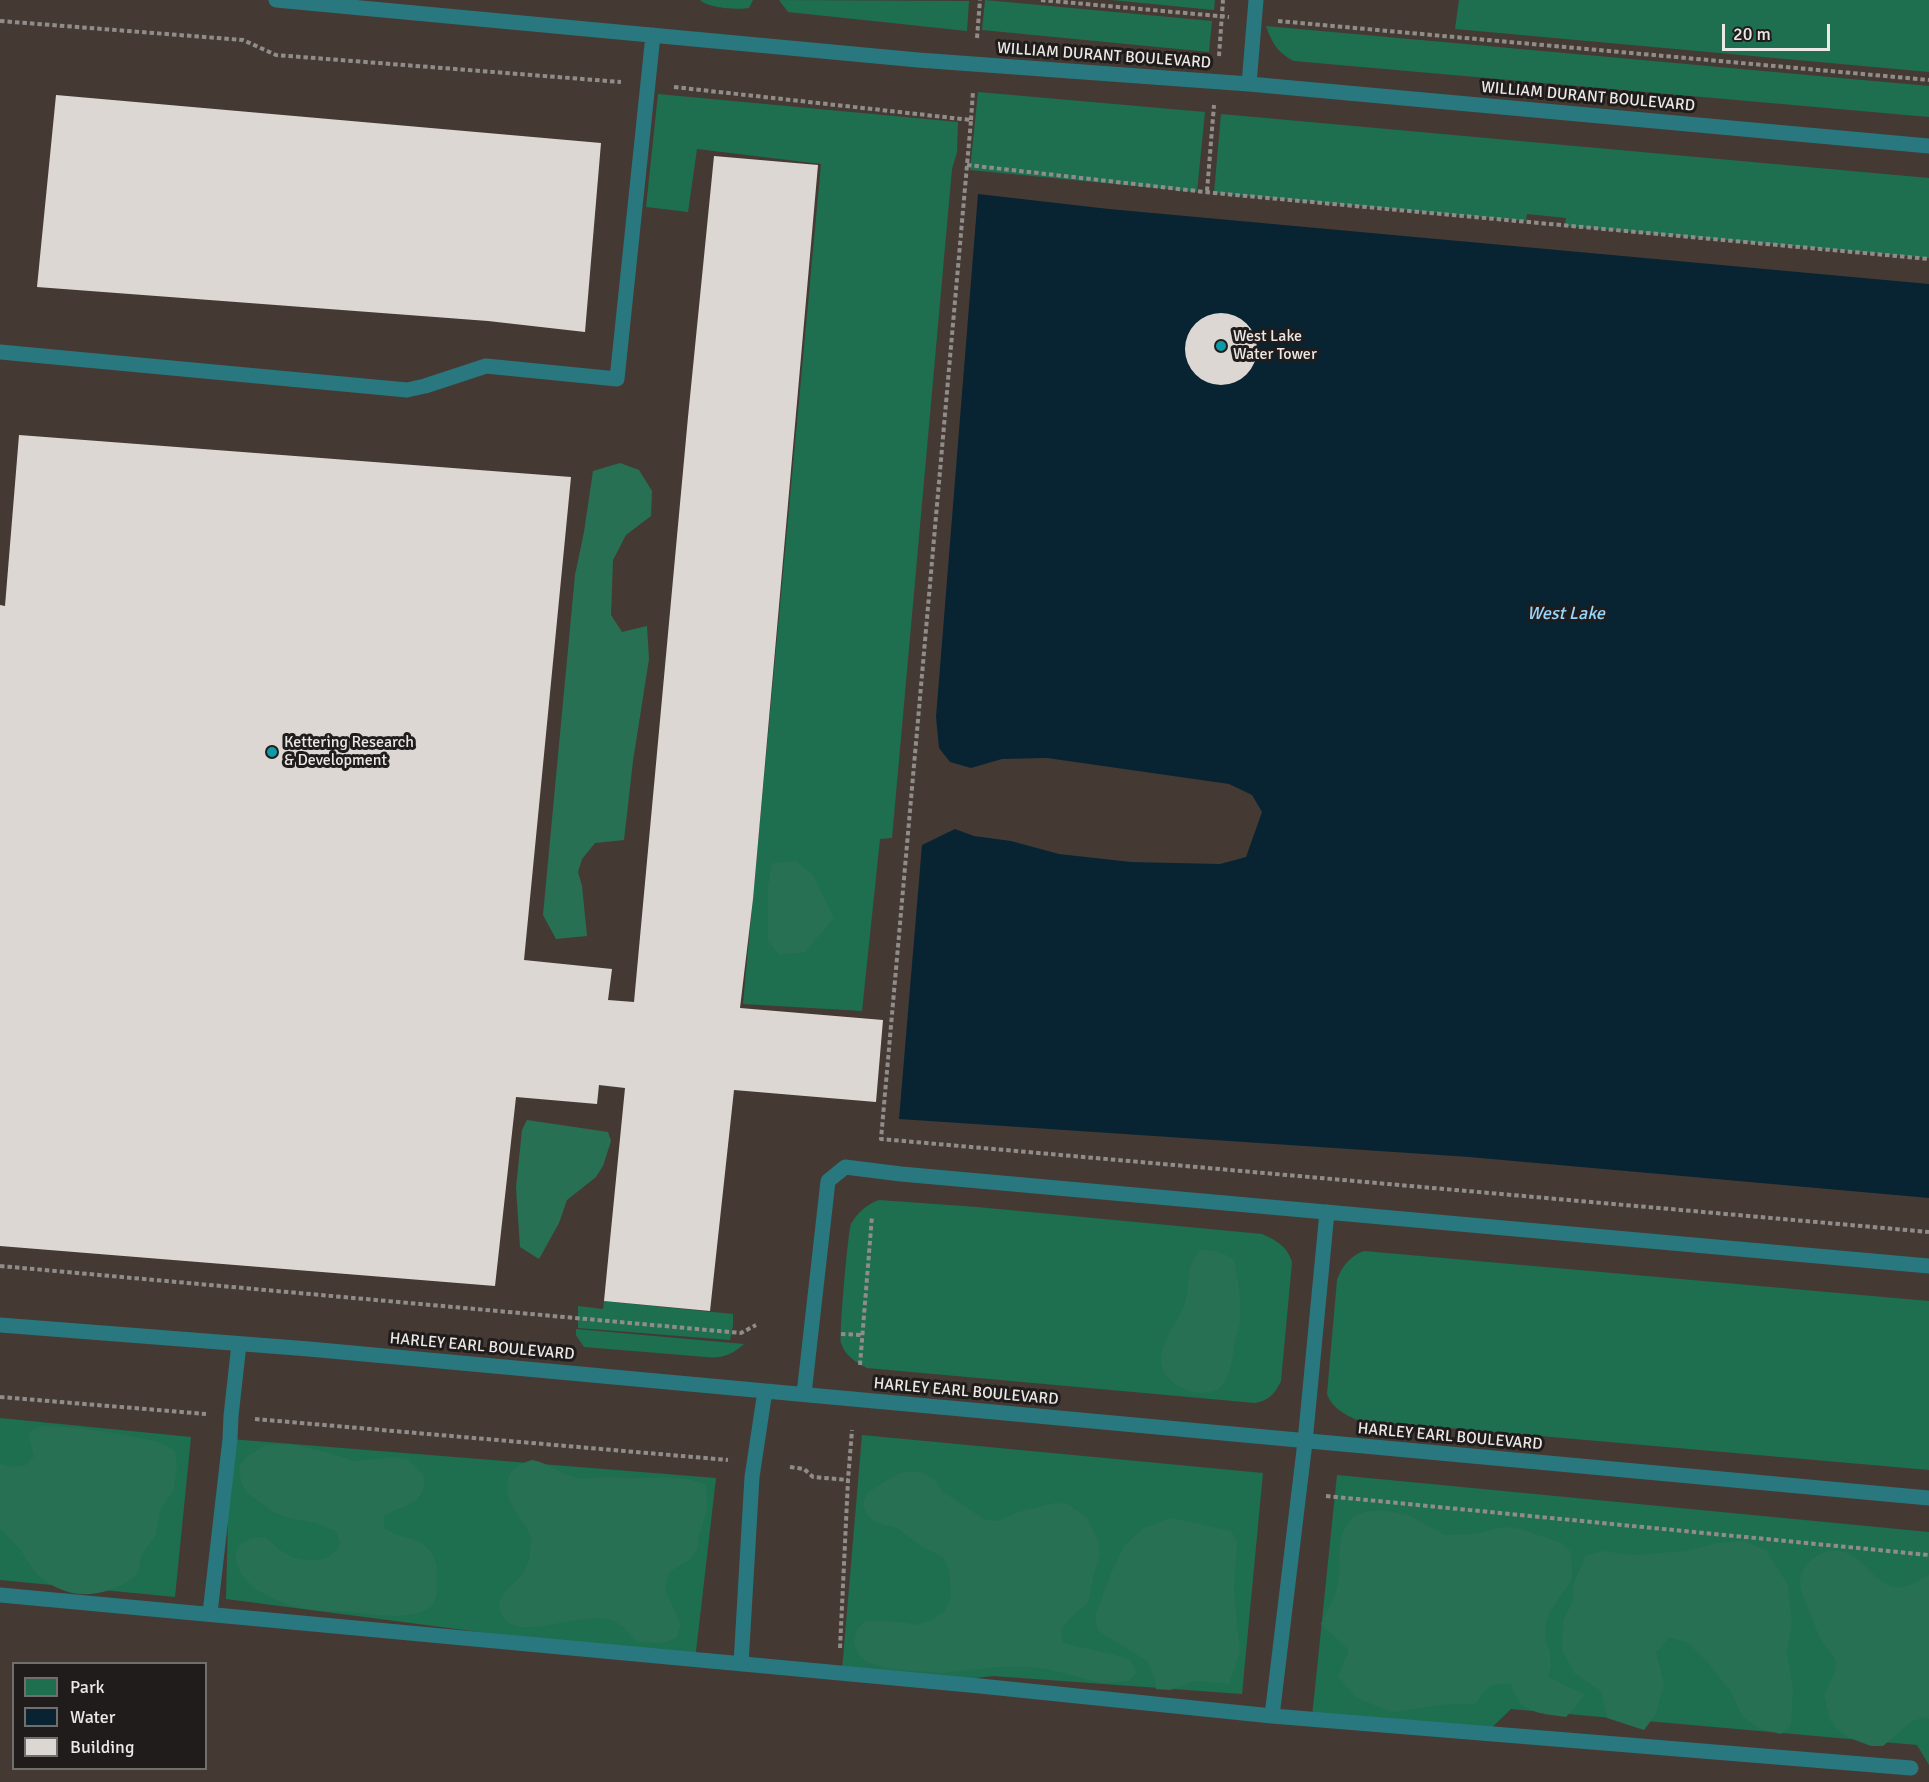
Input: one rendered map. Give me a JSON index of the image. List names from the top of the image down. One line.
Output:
{"streets":{"lane":["WILLIAM DURANT BOULEVARD","HARLEY EARL BOULEVARD"]},"water":["West Lake"],"places":["West Lake Water Tower","Kettering Research & Development"],"legend":["Park","Water","Building"],"scale_bar":"20 m"}
